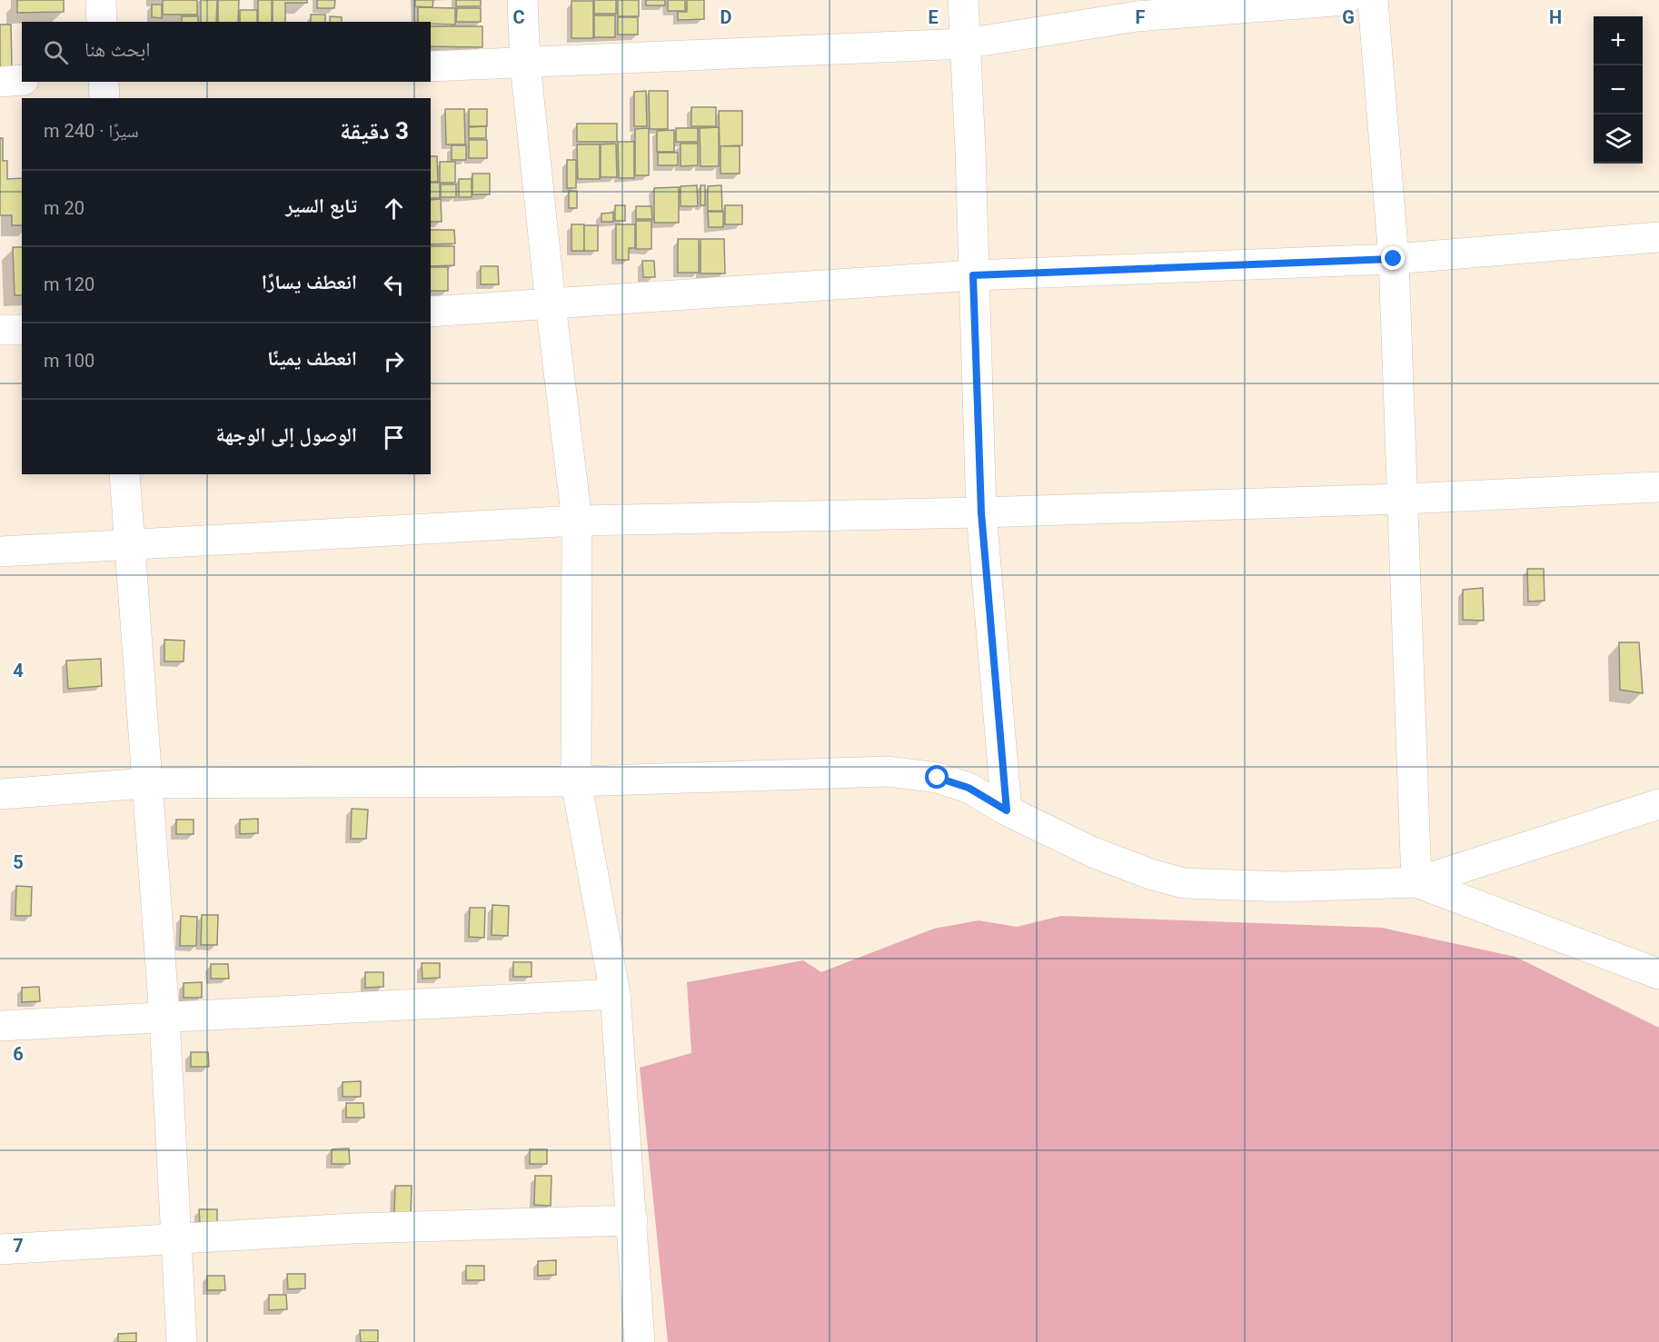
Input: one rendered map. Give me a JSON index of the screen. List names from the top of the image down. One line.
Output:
{"page":{"map_buttons":["+","−"],"search":"ابحث هنا","heading":["3 دقيقة","سيرًا · 240 m"],"list":[["تابع السير","20 m"],["انعطف يسارًا","120 m"],["انعطف يمينًا","100 m"],"الوصول إلى الوجهة"]},"grid":{"columns":["C","D","E","F","G","H"],"rows":["4","5","6","7"]}}
